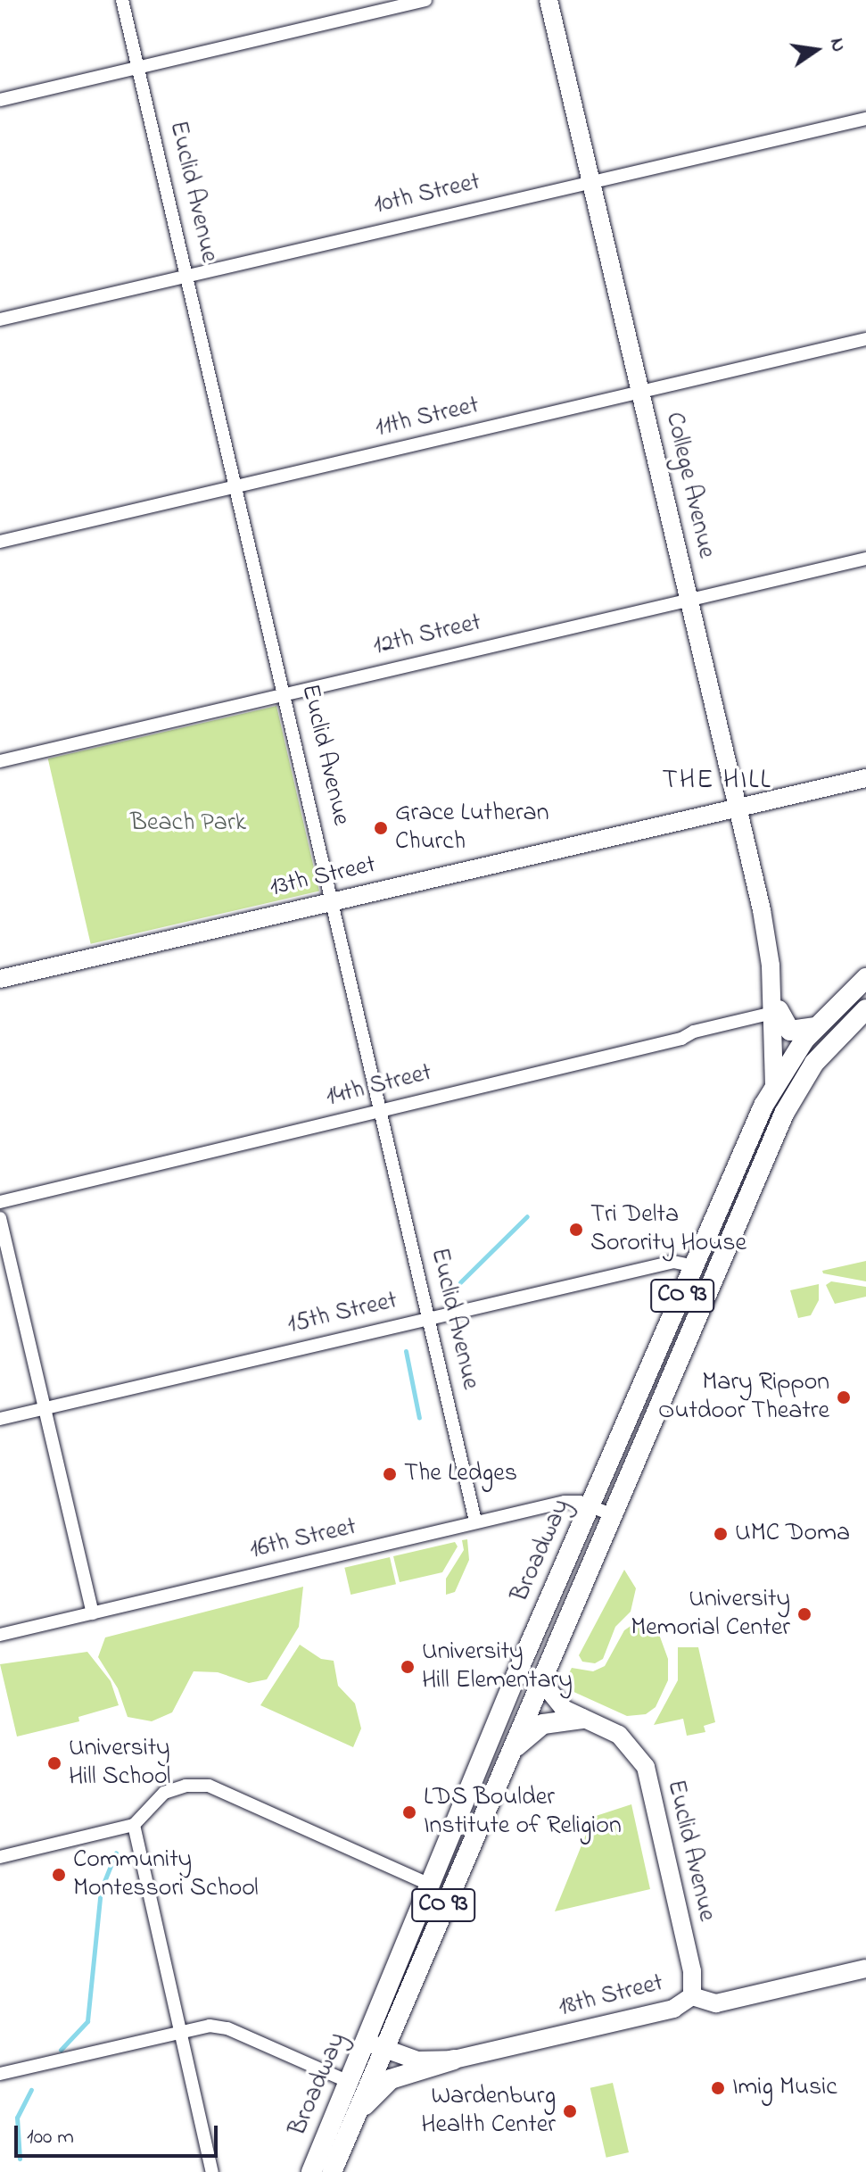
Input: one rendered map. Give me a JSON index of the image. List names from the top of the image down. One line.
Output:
{"streets":{"main road":["CO 93","Broadway"],"street":["Euclid Avenue","10th Street","11th Street","College Avenue","12th Street","13th Street","14th Street","15th Street","16th Street","18th Street"]},"crossings":[["Euclid Avenue","10th Street"],["Euclid Avenue","11th Street"],["Euclid Avenue","12th Street"],["Euclid Avenue","13th Street"],["Euclid Avenue","14th Street"],["Euclid Avenue","15th Street"],["Euclid Avenue","16th Street"],["Euclid Avenue","Broadway"],["Euclid Avenue","18th Street"],["10th Street","College Avenue"],["11th Street","College Avenue"],["College Avenue","12th Street"],["College Avenue","13th Street"],["College Avenue","14th Street"],["College Avenue","Broadway"],["15th Street","Broadway"],["16th Street","Broadway"],["Broadway","18th Street"]],"districts":["THE HILL"],"parks":["Beach Park"],"places":["Grace Lutheran Church","Tri Delta Sorority House","Mary Rippon Outdoor Theatre","The Ledges","UMC Doma","University Memorial Center","University Hill Elementary","University Hill School","LDS Boulder Institute of Religion","Community Montessori School","Imig Music","Wardenburg Health Center"],"scale_bar":"100 m","north":"right"}
